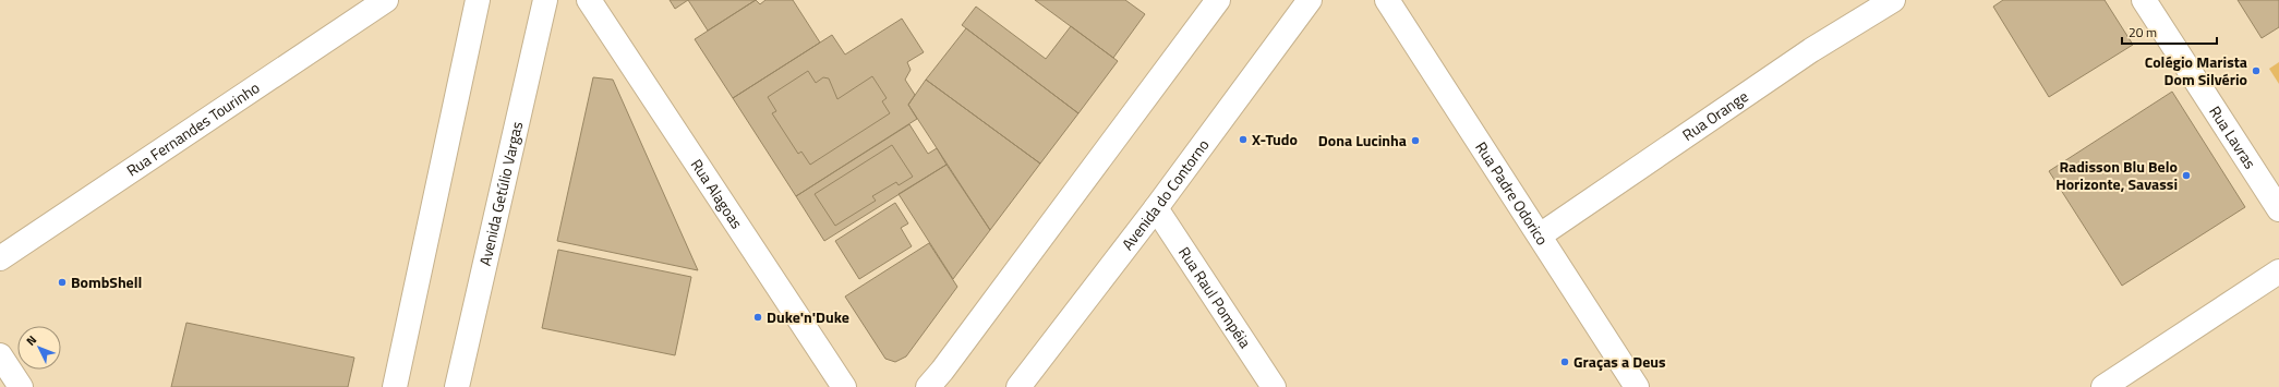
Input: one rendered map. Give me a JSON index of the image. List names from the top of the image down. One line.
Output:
{"streets":{"street":["Rua Orange","Rua Fernandes Tourinho","Rua Lavras","Avenida Getúlio Vargas","Rua Padre Odorico","Rua Alagoas","Avenida do Contorno","Rua Raul Pompéia"]},"crossings":[["Rua Orange","Rua Padre Odorico"],["Avenida do Contorno","Rua Raul Pompéia"]],"places":["Colégio Marista Dom Silvério","X-Tudo","Dona Lucinha","Radisson Blu Belo Horizonte, Savassi","BombShell","Duke'n'Duke","Graças a Deus"],"scale_bar":"20 m","north":"top left"}
